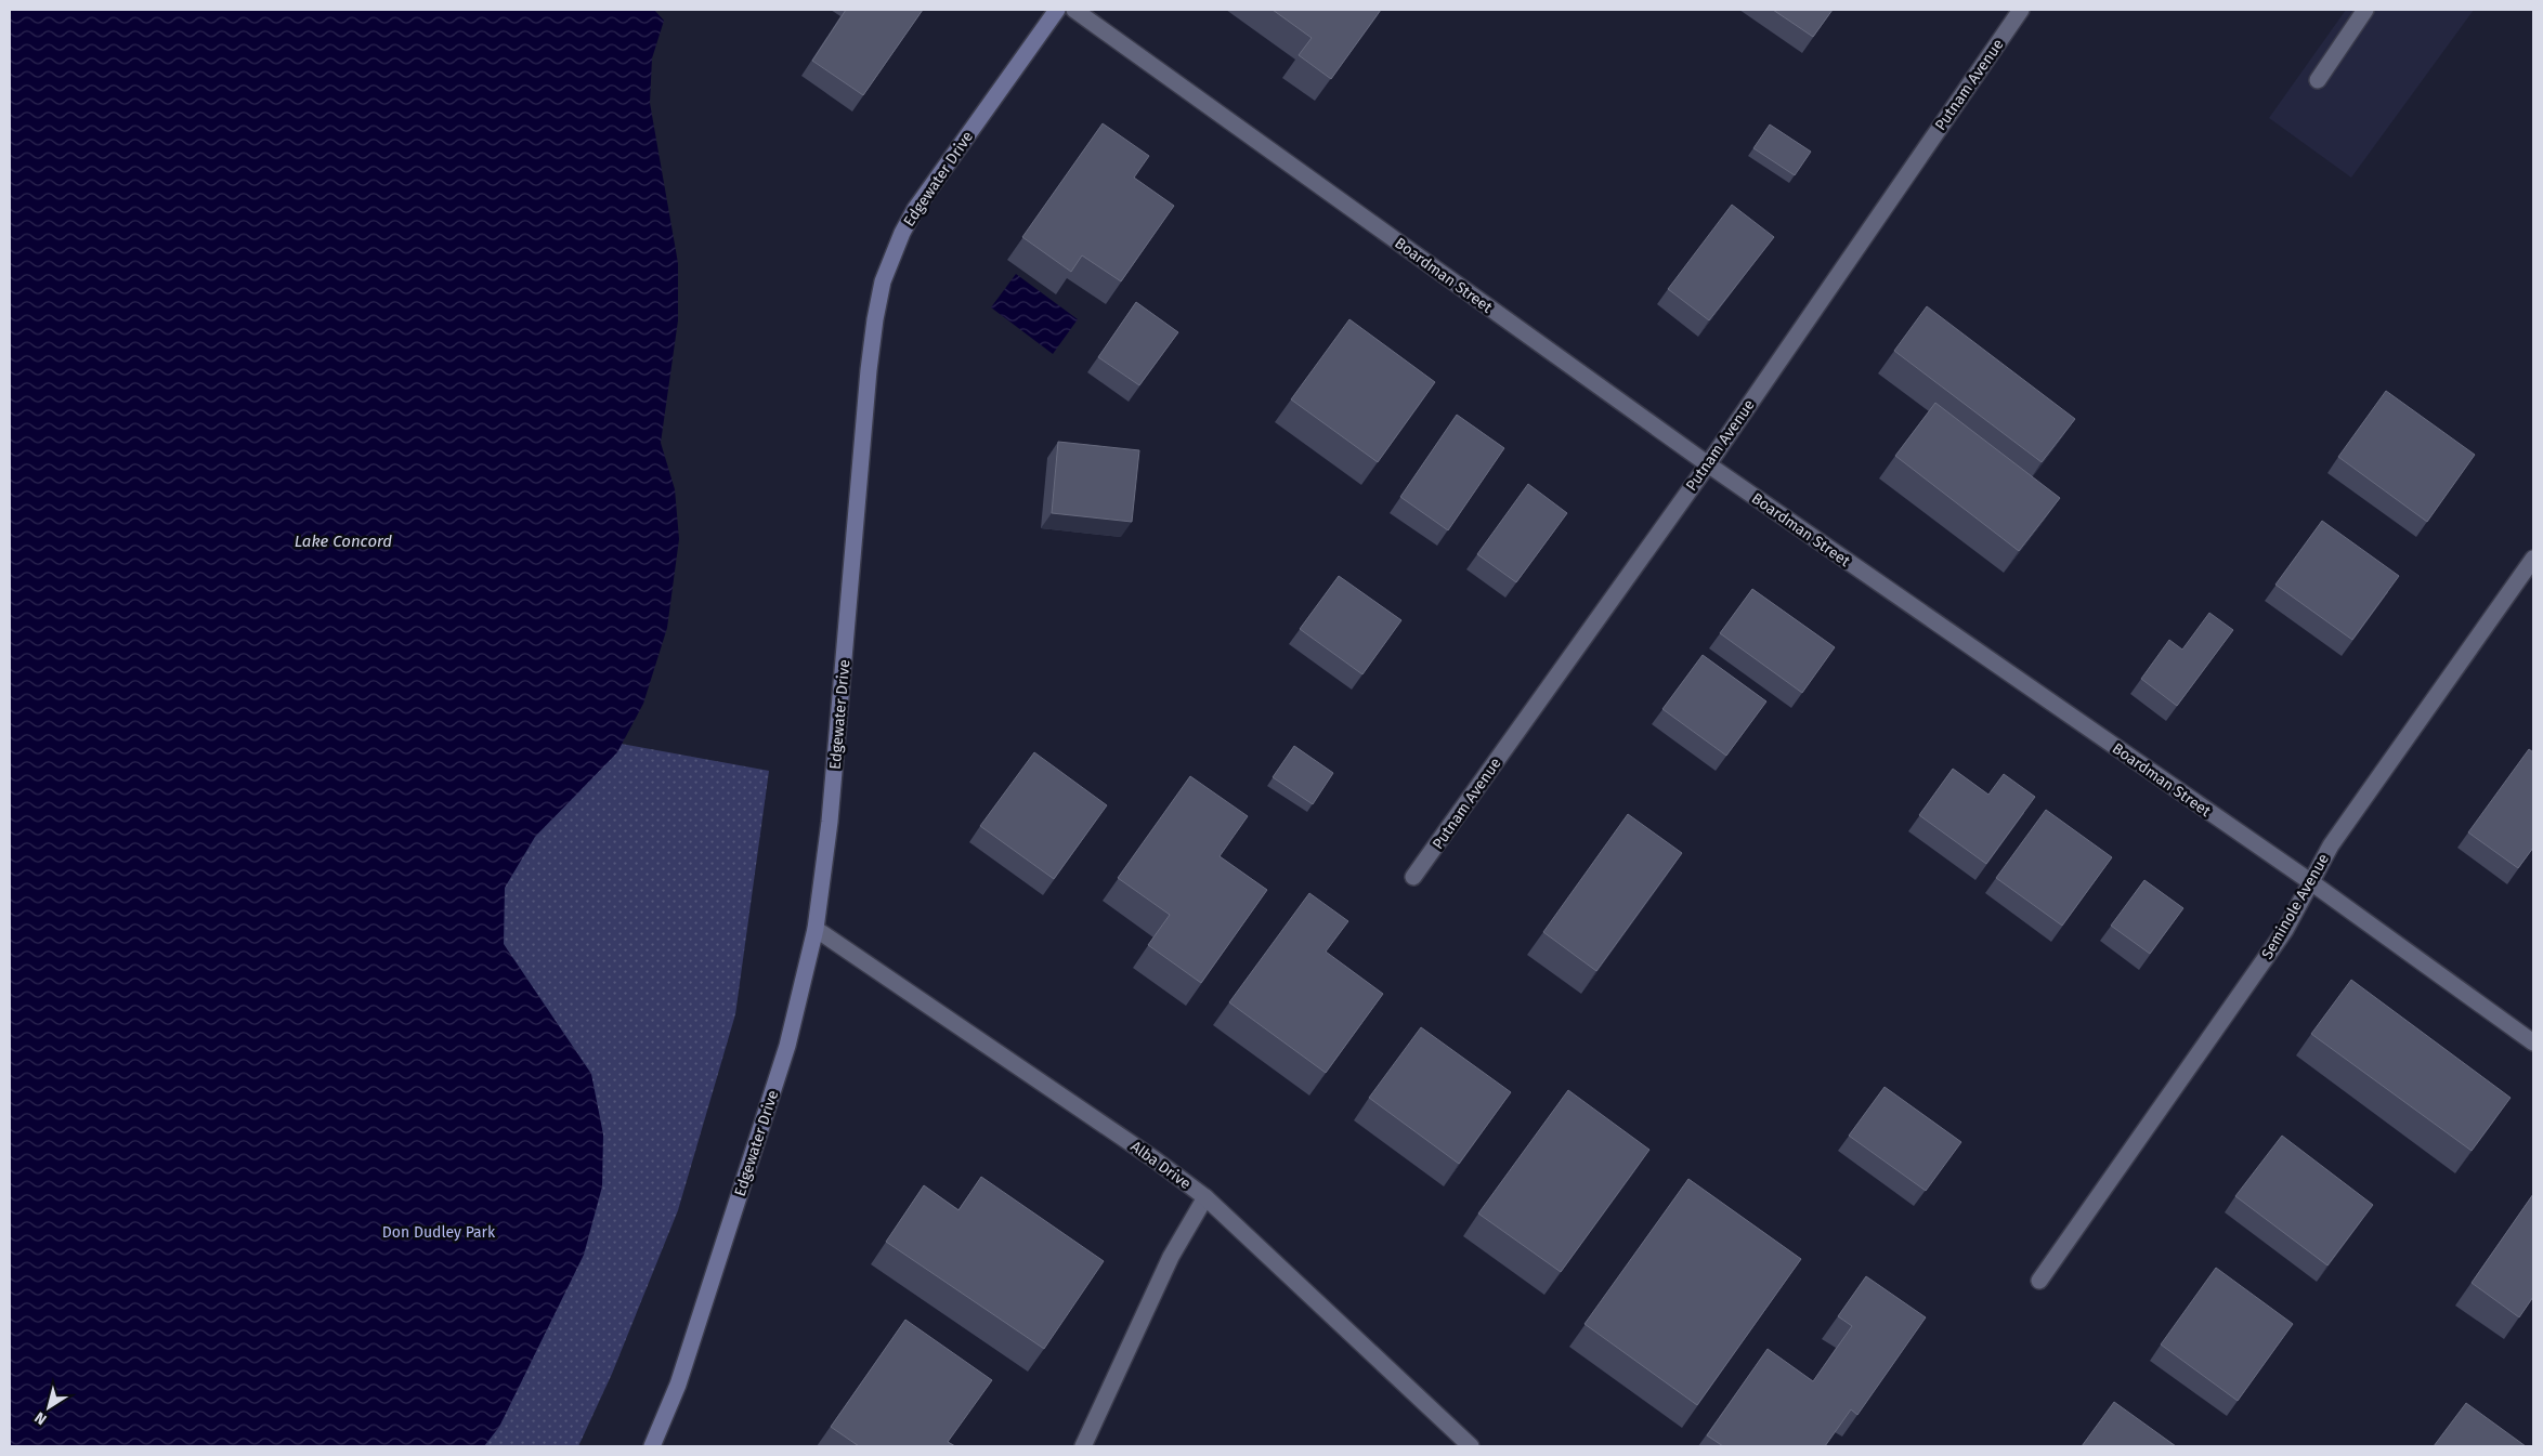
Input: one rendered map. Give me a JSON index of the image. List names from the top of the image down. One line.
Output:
{"streets":{"street":["Putnam Avenue","Edgewater Drive","Boardman Street","Seminole Avenue","Alba Drive"]},"crossings":[["Putnam Avenue","Boardman Street"],["Edgewater Drive","Alba Drive"],["Boardman Street","Seminole Avenue"]],"water":["Lake Concord"],"parks":["Don Dudley Park"],"north":"bottom left"}
